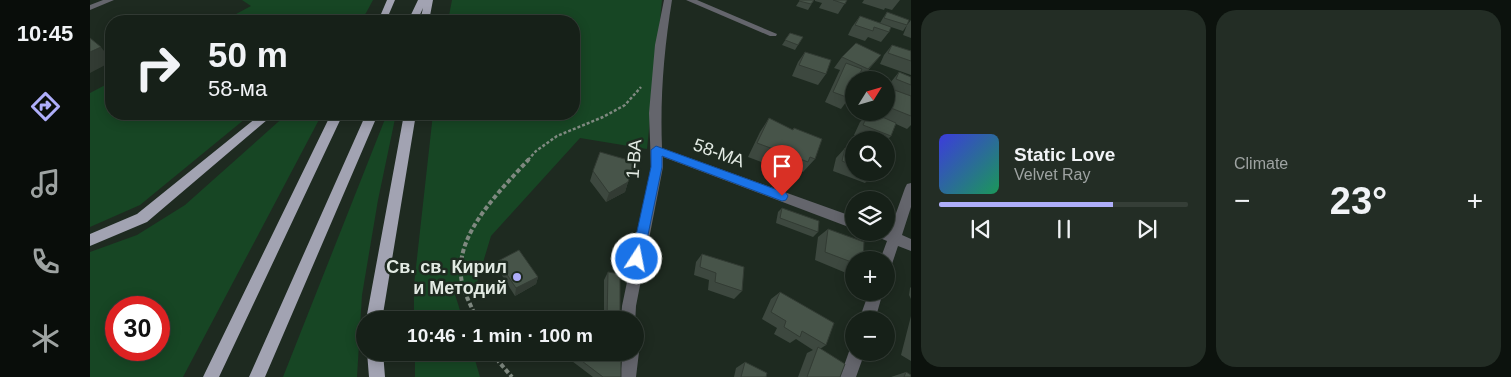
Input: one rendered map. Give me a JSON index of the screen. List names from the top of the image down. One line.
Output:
{"streets":{"street":["58-МА","1-ВА"]},"crossings":[["58-МА","1-ВА"]],"places":["Св. св. Кирил и Методий"],"north":"top right","page":{"tabs":"10:45","tile":"Climate","turn":["50 m","58-ма"],"map_buttons":["+","−"],"song":["Static Love","Velvet Ray"],"heat":["−","23°","+"],"limit":"30","trip":"10:46 · 1 min · 100 m"}}
